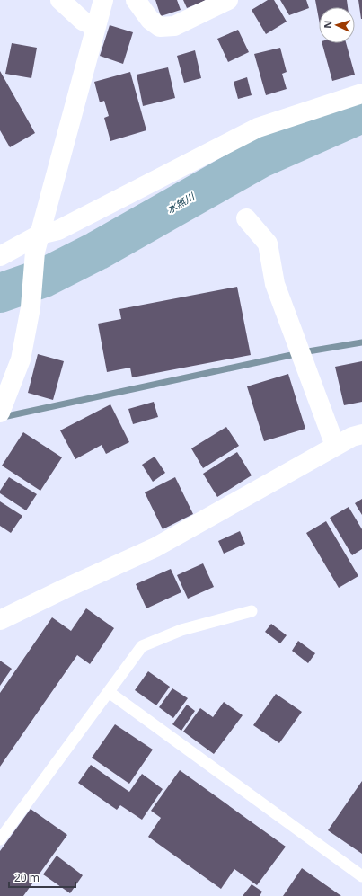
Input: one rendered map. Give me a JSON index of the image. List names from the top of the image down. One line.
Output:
{"water":["水無川"],"scale_bar":"20 m","north":"left"}
